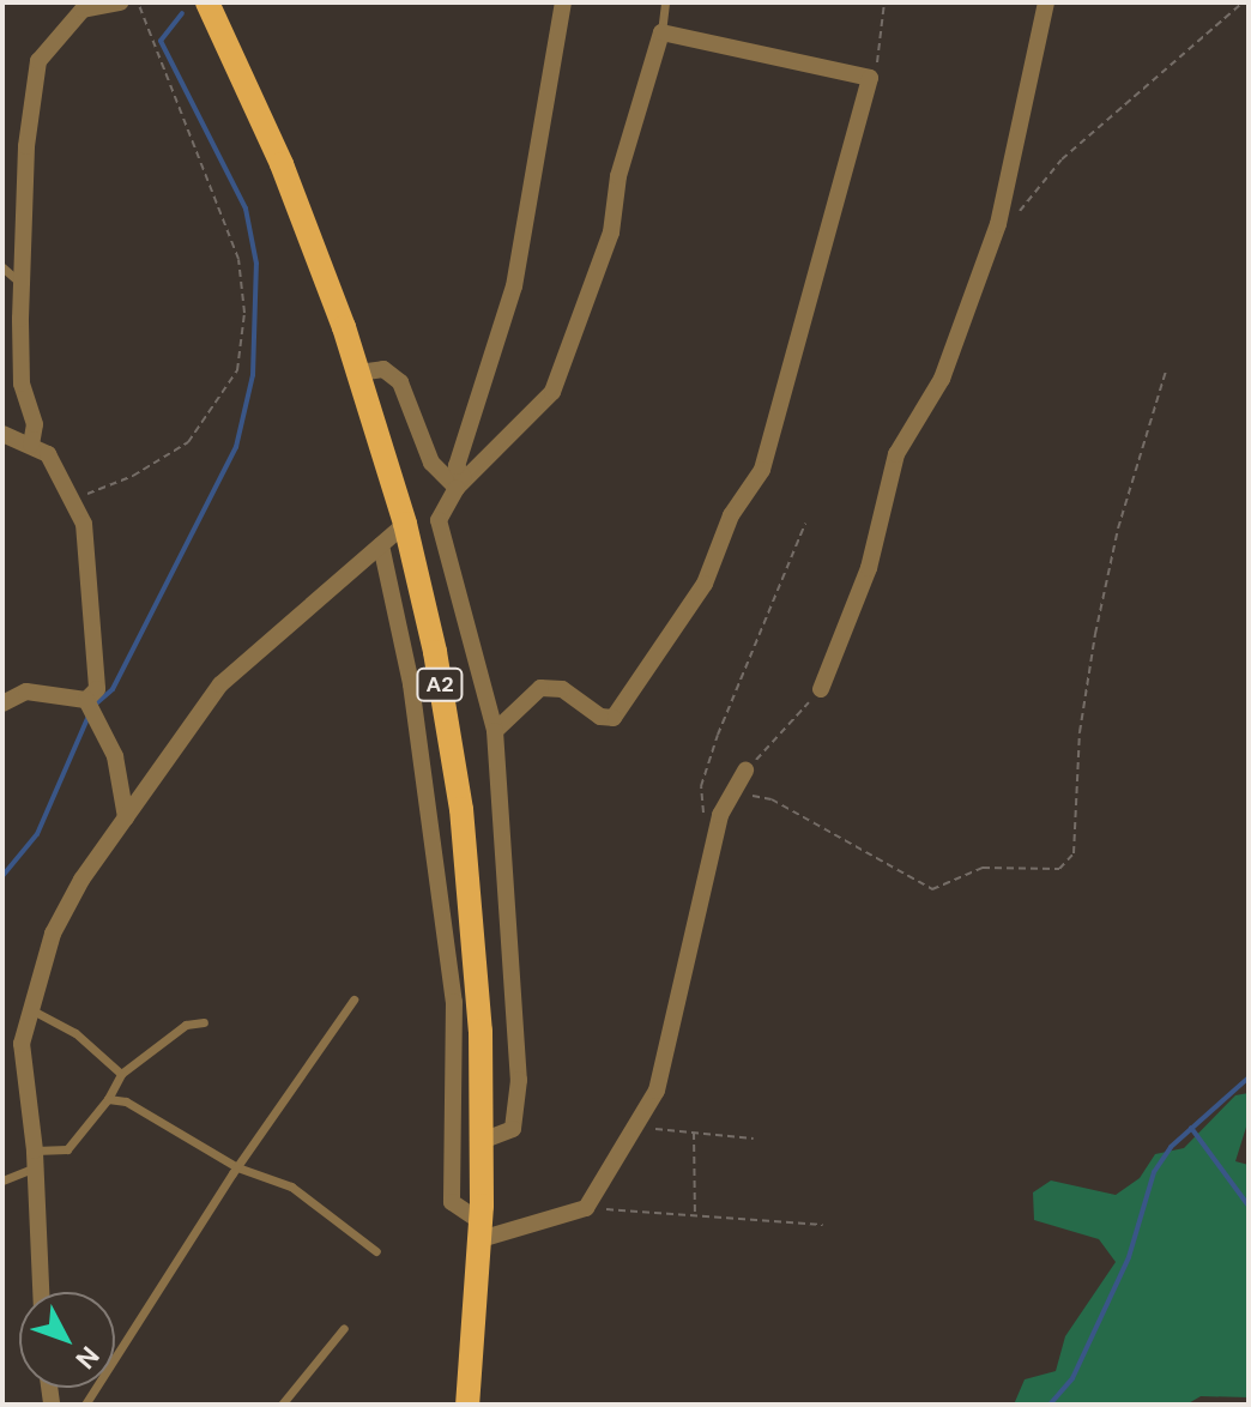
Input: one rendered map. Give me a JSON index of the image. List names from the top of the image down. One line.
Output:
{"streets":{"main road":["A2"]},"north":"bottom right"}
